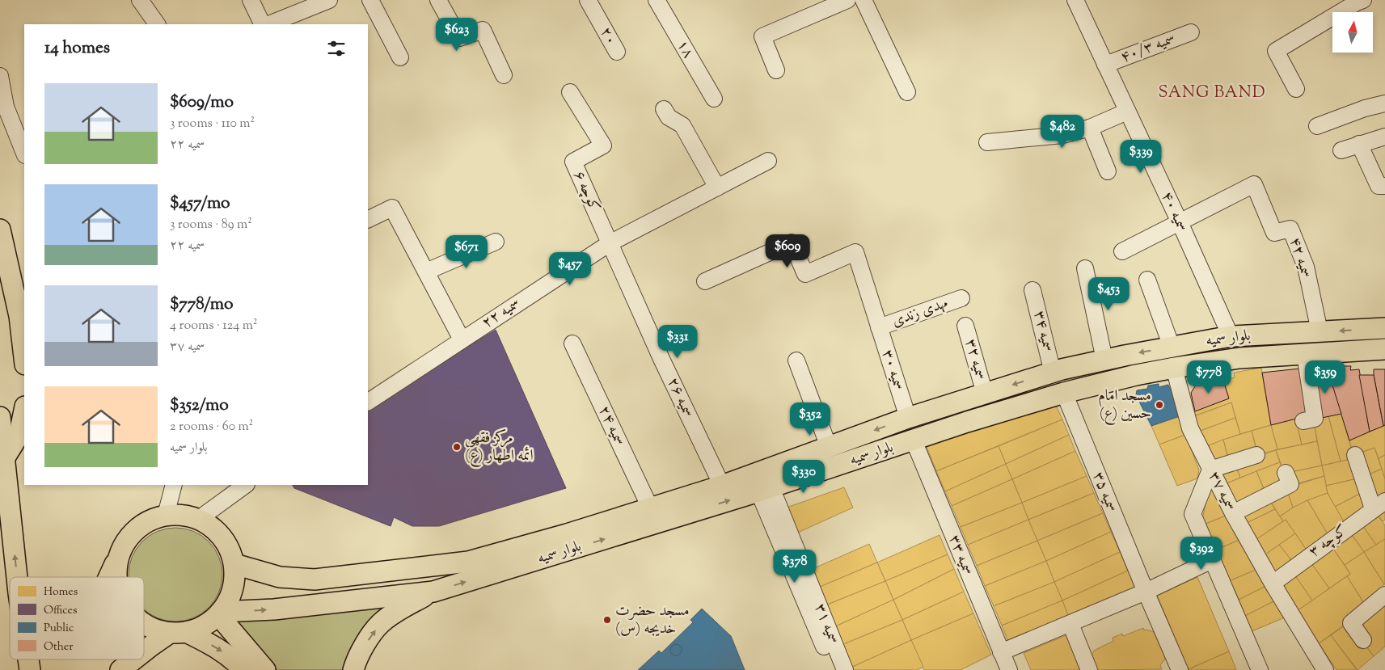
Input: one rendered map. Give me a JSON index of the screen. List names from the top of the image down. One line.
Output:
{"streets":{"main road":["بلوار سمیه"],"street":["۲۰","سمیه ۴۰/۳","۱۸","کوچه ۶","سمیه ۴۰","سمیه ۴۲","مهدی زندی","سمیه ۲۲","سمیه ۳۴","سمیه ۳۲","سمیه ۳۰","سمیه ۲۶","سمیه ۲۴","سمیه ۳۷","سمیه ۳۵","کوچه ۳","سمیه ۳۳","سمیه ۳۱"]},"crossings":[["سمیه ۴۰/۳","سمیه ۴۰"],["کوچه ۶","سمیه ۲۲"],["کوچه ۶","سمیه ۲۶"],["سمیه ۴۰","سمیه ۴۲"],["سمیه ۴۰","بلوار سمیه"],["سمیه ۴۲","بلوار سمیه"],["مهدی زندی","سمیه ۳۰"],["سمیه ۲۲","سمیه ۲۶"],["سمیه ۳۴","بلوار سمیه"],["بلوار سمیه","سمیه ۳۲"],["بلوار سمیه","سمیه ۳۰"],["بلوار سمیه","سمیه ۲۶"],["بلوار سمیه","سمیه ۲۴"],["بلوار سمیه","سمیه ۳۷"],["بلوار سمیه","سمیه ۳۵"],["بلوار سمیه","سمیه ۳۳"],["بلوار سمیه","سمیه ۳۱"],["سمیه ۳۷","کوچه ۳"]],"districts":["SANG BAND"],"places":["مسجد امام حسین (ع)","مرکز فقهی ائمه اطهار (ع)","مسجد حضرت خدیجه (س)"],"legend":["Homes","Offices","Public","Other"],"north":"top","page":{"price":["$623","$482","$339","$609","$671","$457","$453","$331","$778","$359","$352","$330","$392","$378"],"heading":"14 homes","list":[{"name":"$609/mo","note":"3 rooms · 110 m² · سمیه ۲۲"},{"name":"$457/mo","note":"3 rooms · 89 m² · سمیه ۲۲"},{"name":"$778/mo","note":"4 rooms · 124 m² · سمیه ۳۷"},{"name":"$352/mo","note":"2 rooms · 60 m² · بلوار سمیه"}]}}
